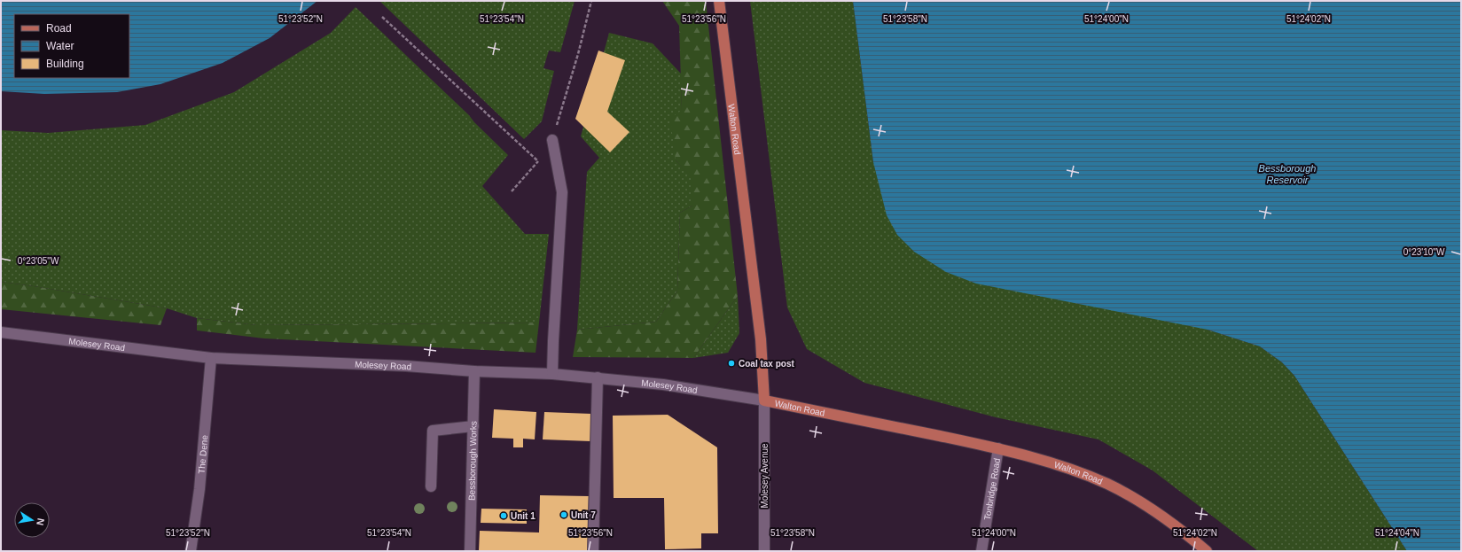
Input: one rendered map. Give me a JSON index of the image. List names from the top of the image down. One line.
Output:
{"streets":{"main road":["Walton Road"],"street":["Molesey Road","The Dene","Bessborough Works","Molesey Avenue","Tonbridge Road"]},"crossings":[["Walton Road","Molesey Road"],["Walton Road","Molesey Avenue"],["Walton Road","Tonbridge Road"],["Molesey Road","The Dene"],["Molesey Road","Bessborough Works"],["Molesey Road","Molesey Avenue"]],"water":["Bessborough Reservoir"],"places":["Coal tax post","Unit 7","Unit 1"],"legend":["Road","Water","Building"],"north":"right","coordinates":["51°23'52\"N","51°23'54\"N","51°23'56\"N","51°23'58\"N","51°24'00\"N","51°24'02\"N","0°23'10\"W","0°23'05\"W","51°24'04\"N"]}
